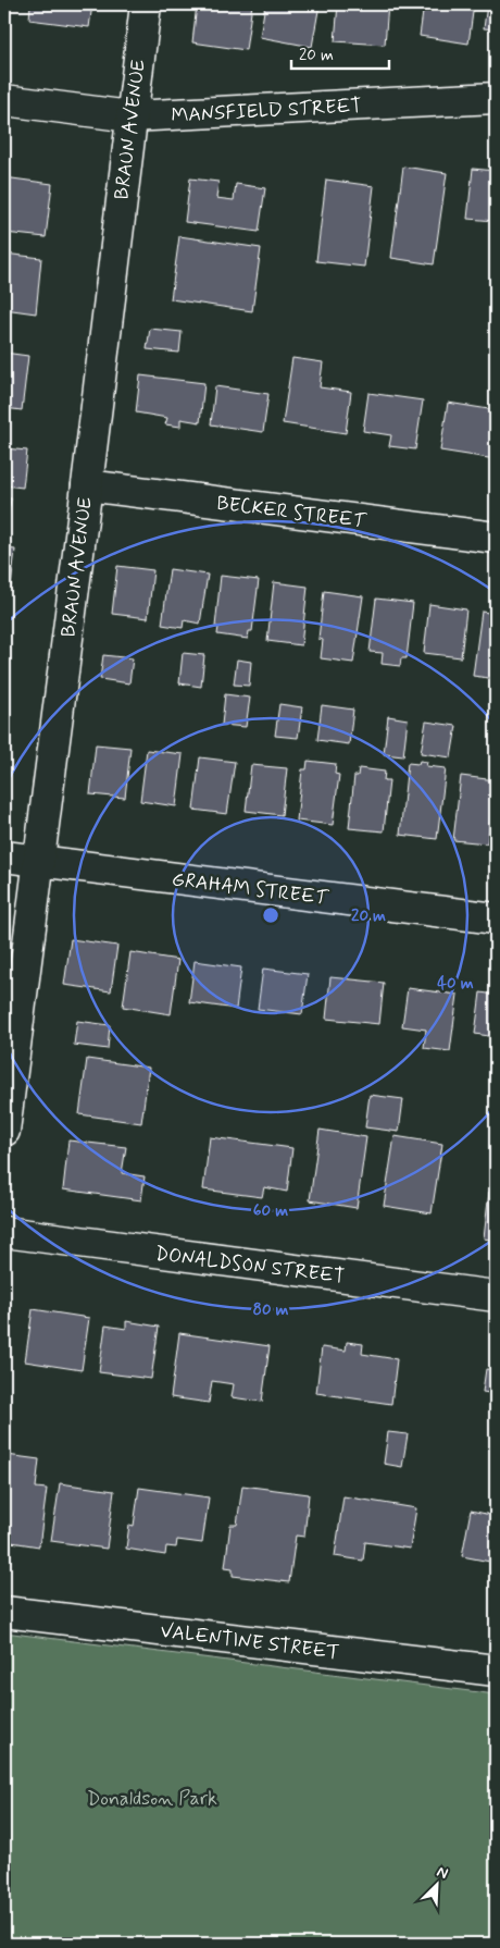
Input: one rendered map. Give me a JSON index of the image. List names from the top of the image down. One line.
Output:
{"streets":{"street":["MANSFIELD STREET","BRAUN AVENUE","BECKER STREET","GRAHAM STREET","DONALDSON STREET","VALENTINE STREET"]},"crossings":[["MANSFIELD STREET","BRAUN AVENUE"],["BRAUN AVENUE","BECKER STREET"],["BRAUN AVENUE","GRAHAM STREET"]],"parks":["Donaldson Park"],"scale_bar":"20 m","north":"top right","rings":["20 m","40 m","60 m","80 m"]}
